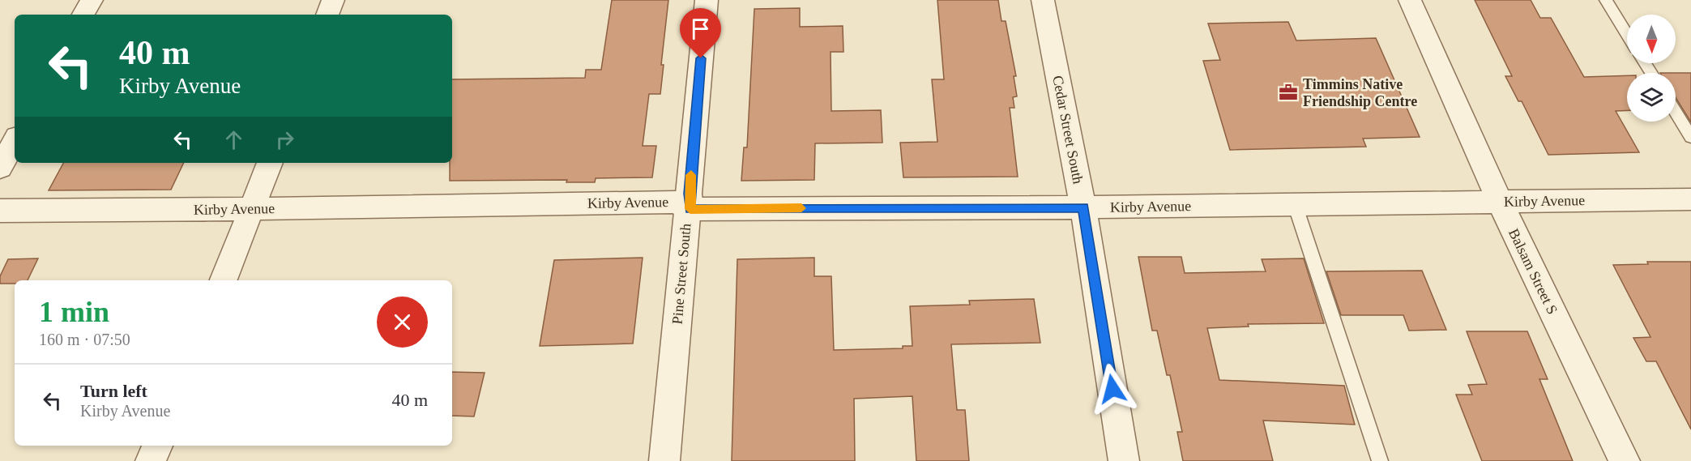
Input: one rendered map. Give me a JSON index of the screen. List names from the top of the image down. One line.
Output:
{"streets":{"street":["Cedar Street South","Kirby Avenue","Balsam Street S","Pine Street South"]},"crossings":[["Cedar Street South","Kirby Avenue"],["Kirby Avenue","Balsam Street S"],["Kirby Avenue","Pine Street South"]],"places":{"office":["Timmins Native Friendship Centre"]},"north":"bottom","page":{"turn":["40 m","Kirby Avenue"],"heading":["1 min","160 m · 07:50"],"list":[{"name":"Turn left","note":"Kirby Avenue","value":"40 m"}]}}
